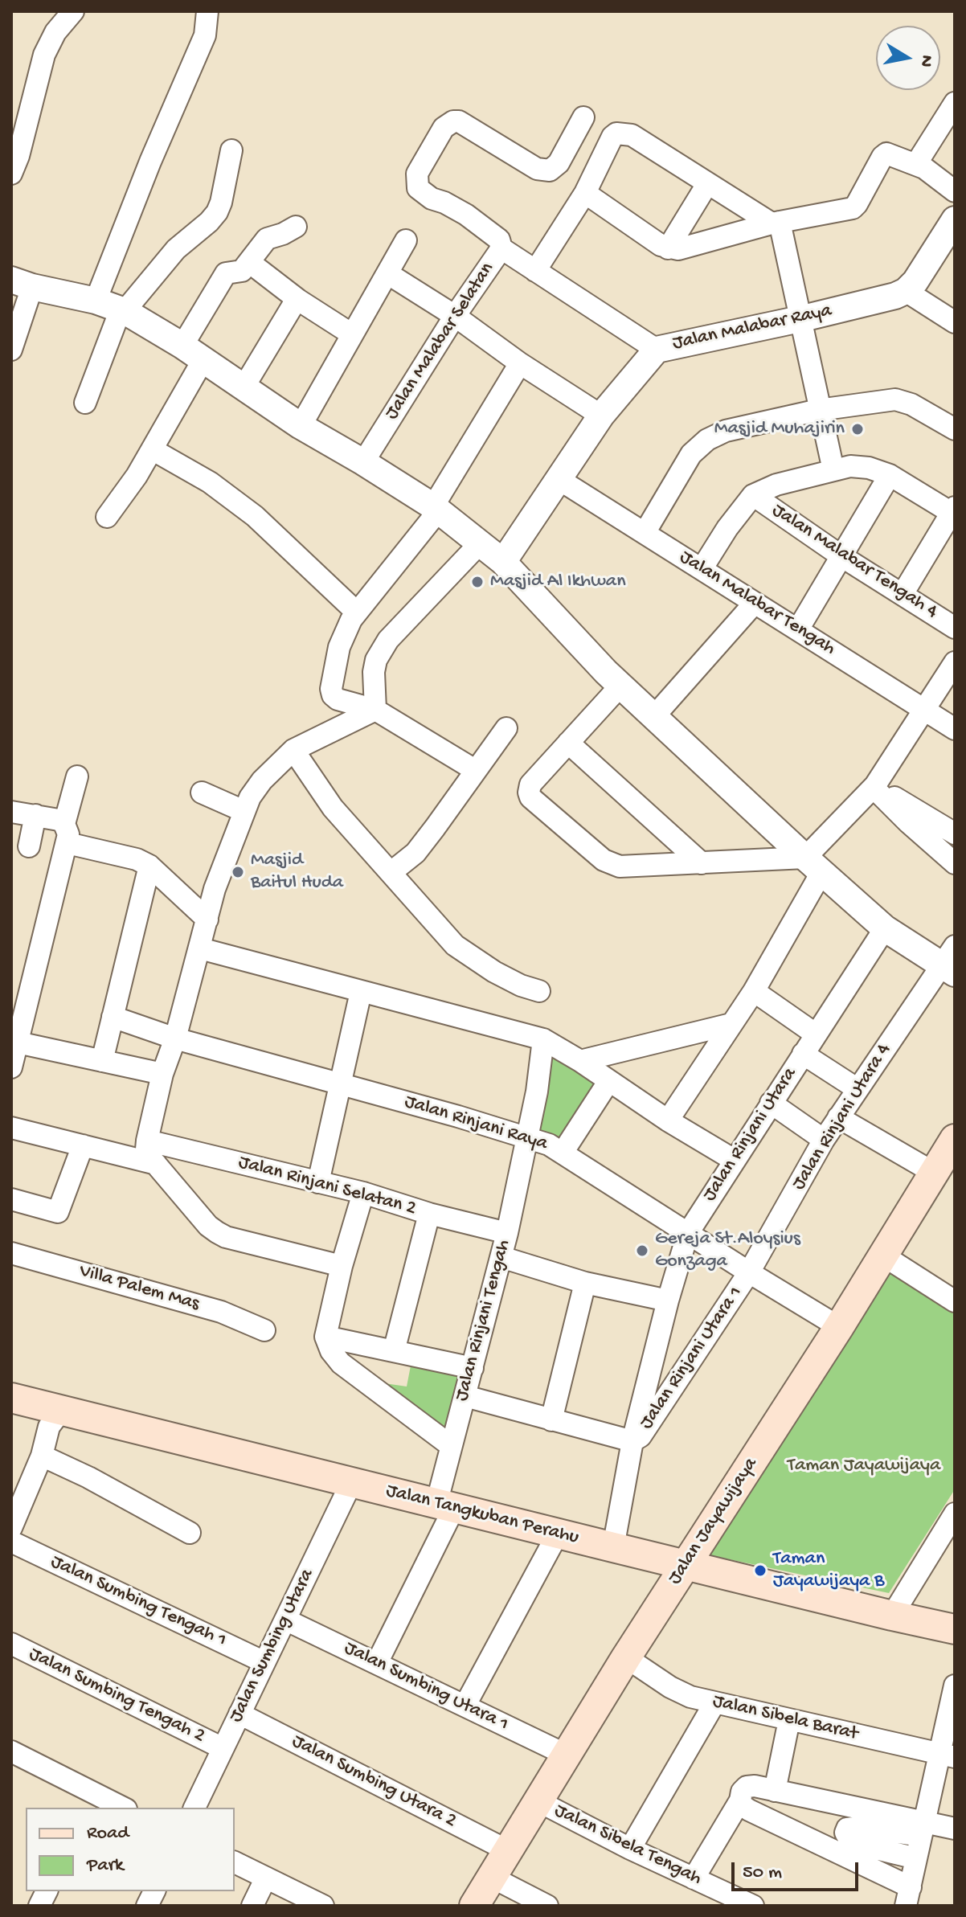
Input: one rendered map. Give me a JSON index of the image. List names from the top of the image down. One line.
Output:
{"streets":{"main road":["Jalan Tangkuban Perahu","Jalan Jayawijaya"],"street":["Jalan Malabar Raya","Jalan Malabar Selatan","Jalan Malabar Tengah 4","Jalan Malabar Tengah","Jalan Rinjani Utara 4","Jalan Rinjani Raya","Jalan Rinjani Utara","Jalan Rinjani Selatan 2","Villa Palem Mas","Jalan Rinjani Tengah","Jalan Rinjani Utara 1","Jalan Sumbing Tengah 1","Jalan Sumbing Utara","Jalan Sumbing Utara 1","Jalan Sumbing Tengah 2","Jalan Sibela Barat","Jalan Sumbing Utara 2","Jalan Sibela Tengah"]},"crossings":[["Jalan Malabar Raya","Jalan Malabar Selatan"],["Jalan Malabar Raya","Jalan Malabar Tengah"],["Jalan Rinjani Utara 4","Jalan Rinjani Raya"],["Jalan Rinjani Utara 4","Jalan Rinjani Utara 1"],["Jalan Rinjani Raya","Jalan Rinjani Utara"],["Jalan Rinjani Raya","Jalan Rinjani Tengah"],["Jalan Rinjani Raya","Jalan Rinjani Utara 1"],["Jalan Rinjani Raya","Jalan Jayawijaya"],["Jalan Rinjani Utara","Jalan Rinjani Utara 1"],["Jalan Rinjani Utara","Jalan Tangkuban Perahu"],["Jalan Rinjani Selatan 2","Jalan Rinjani Tengah"],["Jalan Rinjani Tengah","Jalan Tangkuban Perahu"],["Jalan Rinjani Tengah","Jalan Sumbing Utara 1"],["Jalan Tangkuban Perahu","Jalan Jayawijaya"],["Jalan Tangkuban Perahu","Jalan Sumbing Utara"],["Jalan Jayawijaya","Jalan Sumbing Utara 1"],["Jalan Jayawijaya","Jalan Sibela Barat"],["Jalan Jayawijaya","Jalan Sumbing Utara 2"],["Jalan Jayawijaya","Jalan Sibela Tengah"],["Jalan Sumbing Tengah 1","Jalan Sumbing Utara"],["Jalan Sumbing Utara","Jalan Sumbing Utara 1"],["Jalan Sumbing Utara","Jalan Sumbing Tengah 2"],["Jalan Sumbing Utara","Jalan Sumbing Utara 2"]],"parks":["Taman Jayawijaya"],"places":["Masjid Muhajirin","Masjid Al Ikhwan","Masjid Baitul Huda","Gereja St.Aloysius Gonzaga","Taman Jayawijaya B"],"legend":["Road","Park"],"scale_bar":"50 m","north":"right"}
